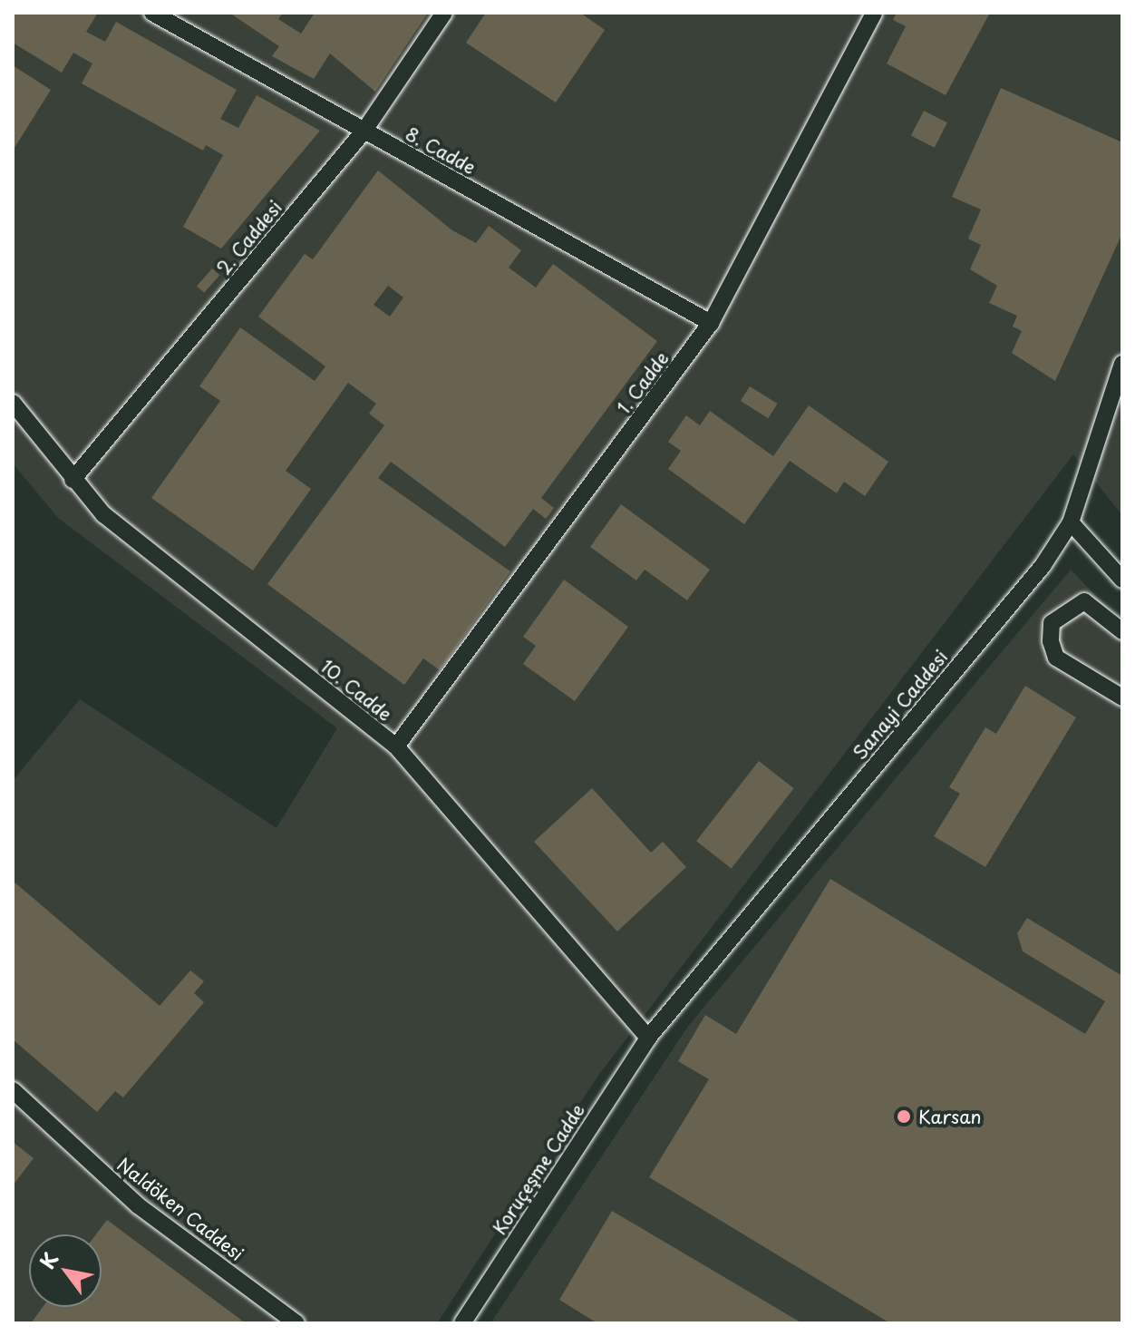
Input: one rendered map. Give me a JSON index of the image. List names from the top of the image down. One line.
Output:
{"streets":{"street":["8. Cadde","2. Caddesi","1. Cadde","10. Cadde","Sanayi Caddesi","Koruçeşme Cadde","Naldöken Caddesi"]},"crossings":[["8. Cadde","2. Caddesi"],["8. Cadde","1. Cadde"],["2. Caddesi","10. Cadde"],["1. Cadde","10. Cadde"],["10. Cadde","Sanayi Caddesi"],["10. Cadde","Koruçeşme Cadde"],["Sanayi Caddesi","Koruçeşme Cadde"]],"places":["Karsan"],"north":"top left"}
